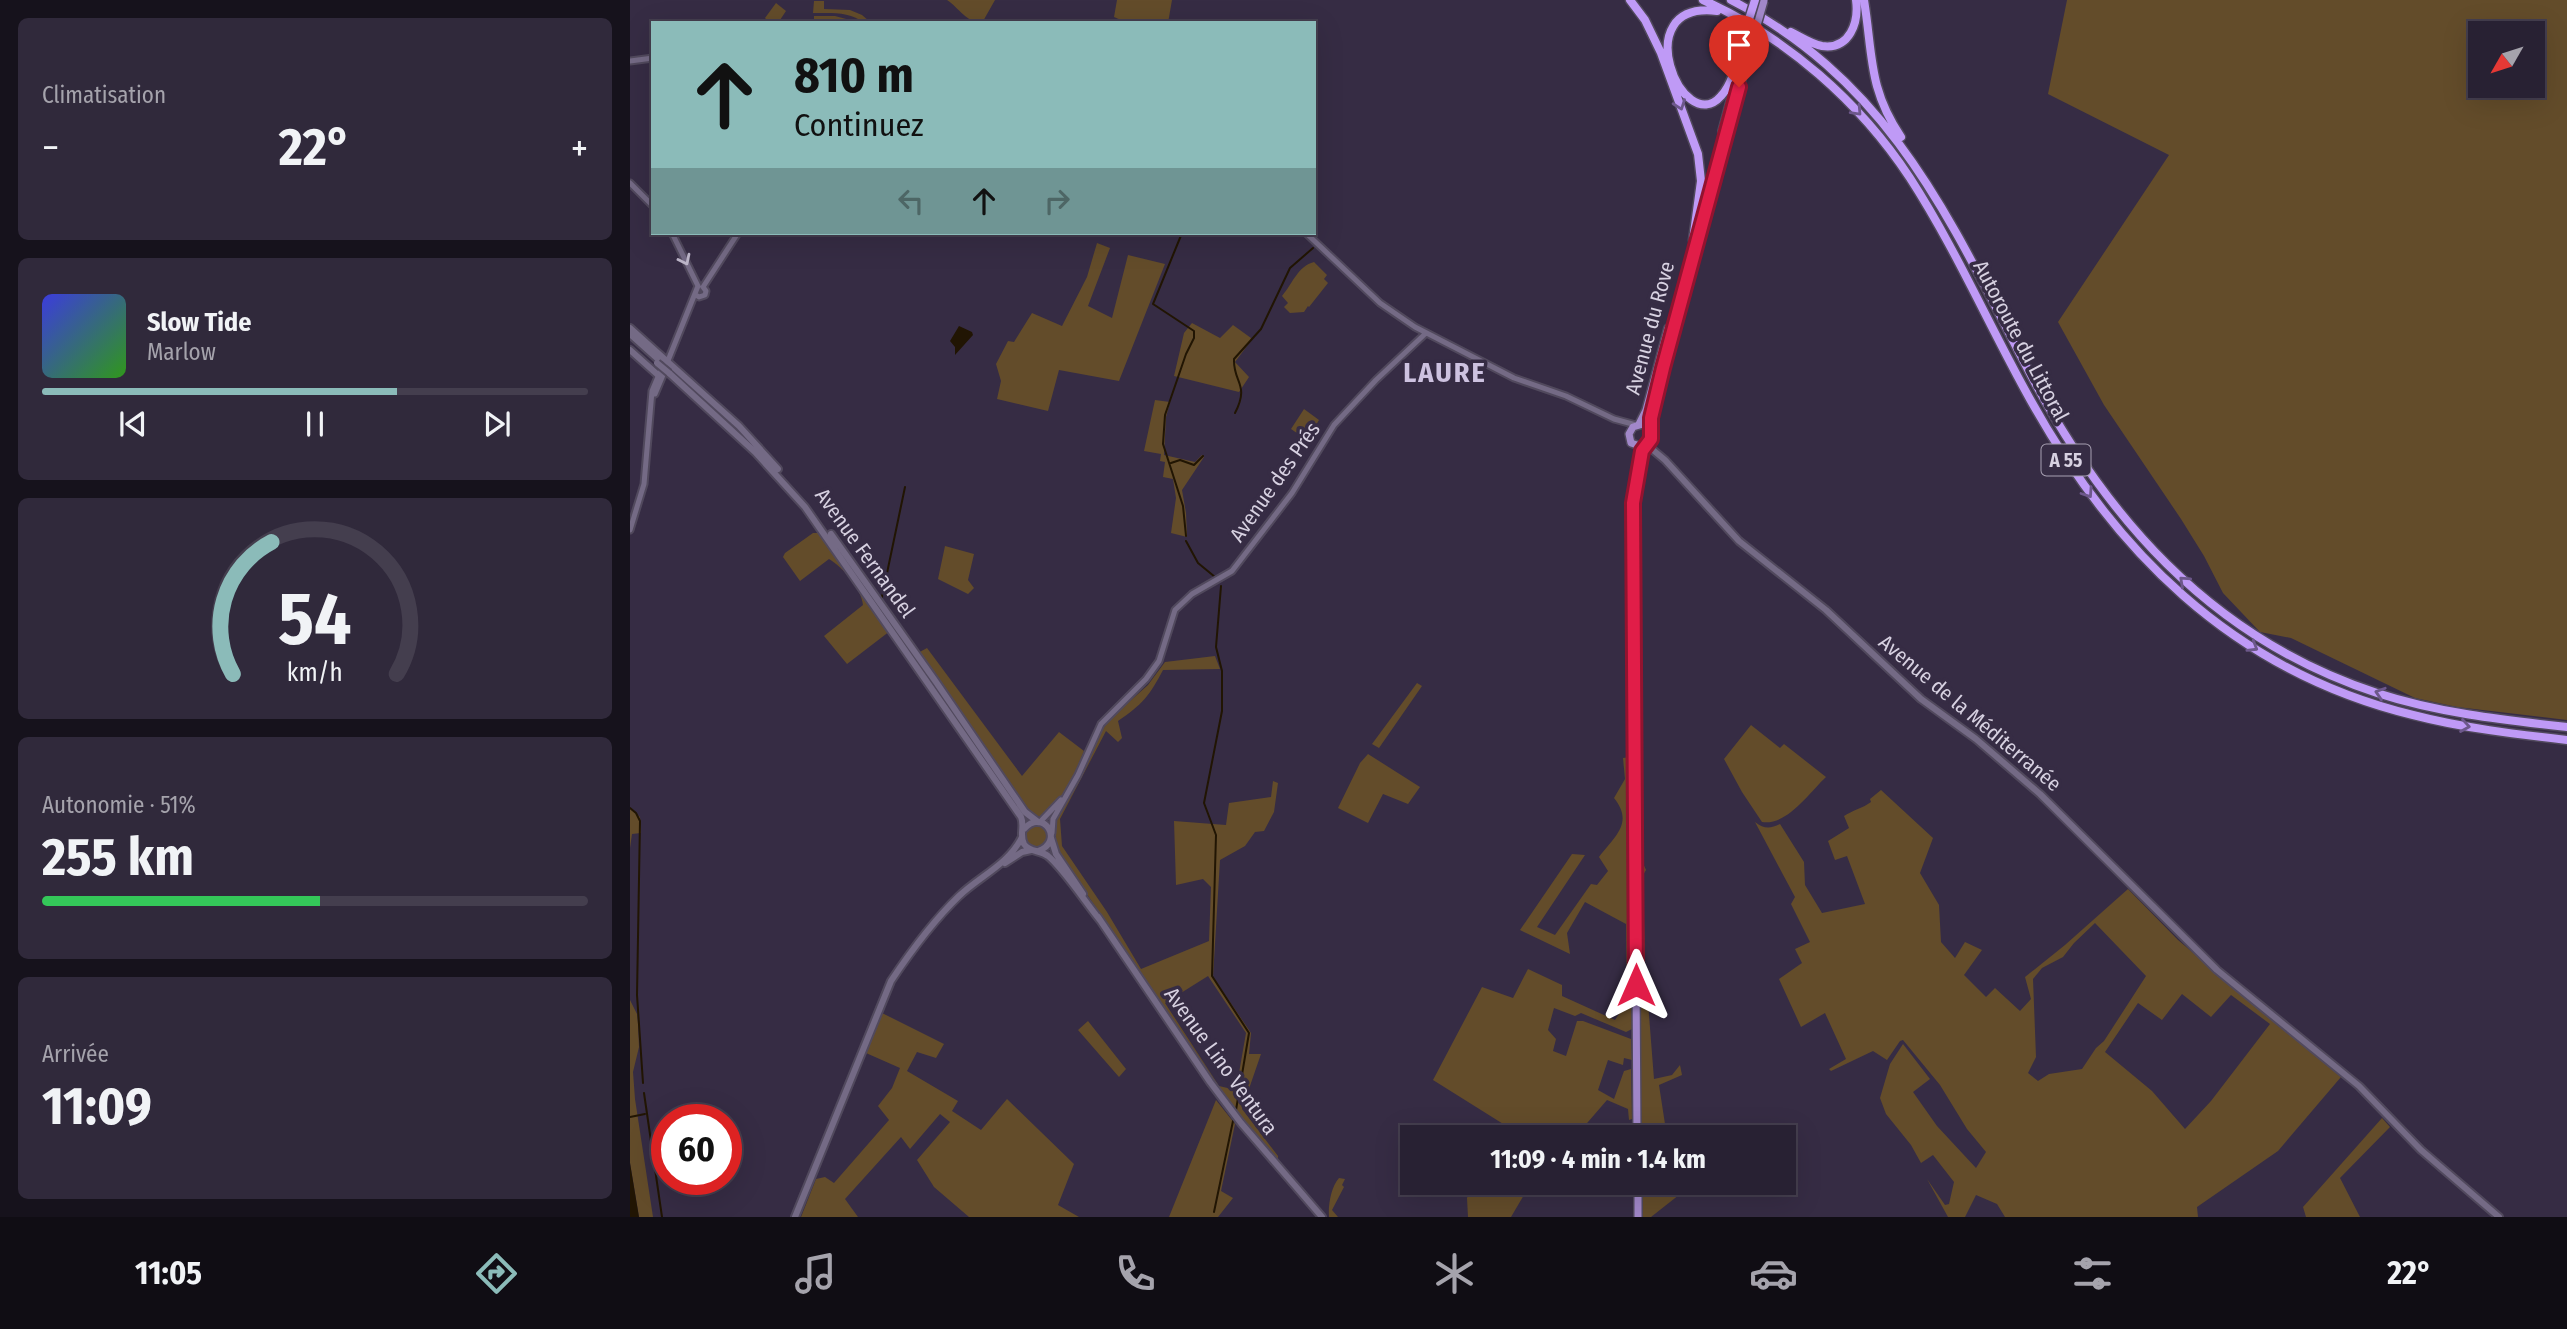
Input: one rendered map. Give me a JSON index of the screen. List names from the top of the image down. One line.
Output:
{"streets":{"highway":["Autoroute du Littoral","A 55"],"main road":["Avenue du Rove","Avenue Fernandel","Avenue de la Méditerranée","Avenue Lino Ventura"],"street":["Avenue des Prés"]},"crossings":[["Avenue des Prés","Avenue Fernandel"],["Avenue des Prés","Avenue Lino Ventura"],["Avenue Fernandel","Avenue Lino Ventura"]],"districts":["LAURE"],"north":"bottom left","page":{"tile":["Climatisation",["Autonomie · 51%","255 km"],["Arrivée","11:09"]],"turn":["810 m","Continuez"],"heat":["−","22°","+"],"song":["Slow Tide","Marlow"],"limit":"60","trip":"11:09 · 4 min · 1.4 km","tabs":["11:05","22°"],"gauge":["54","km/h"]}}
